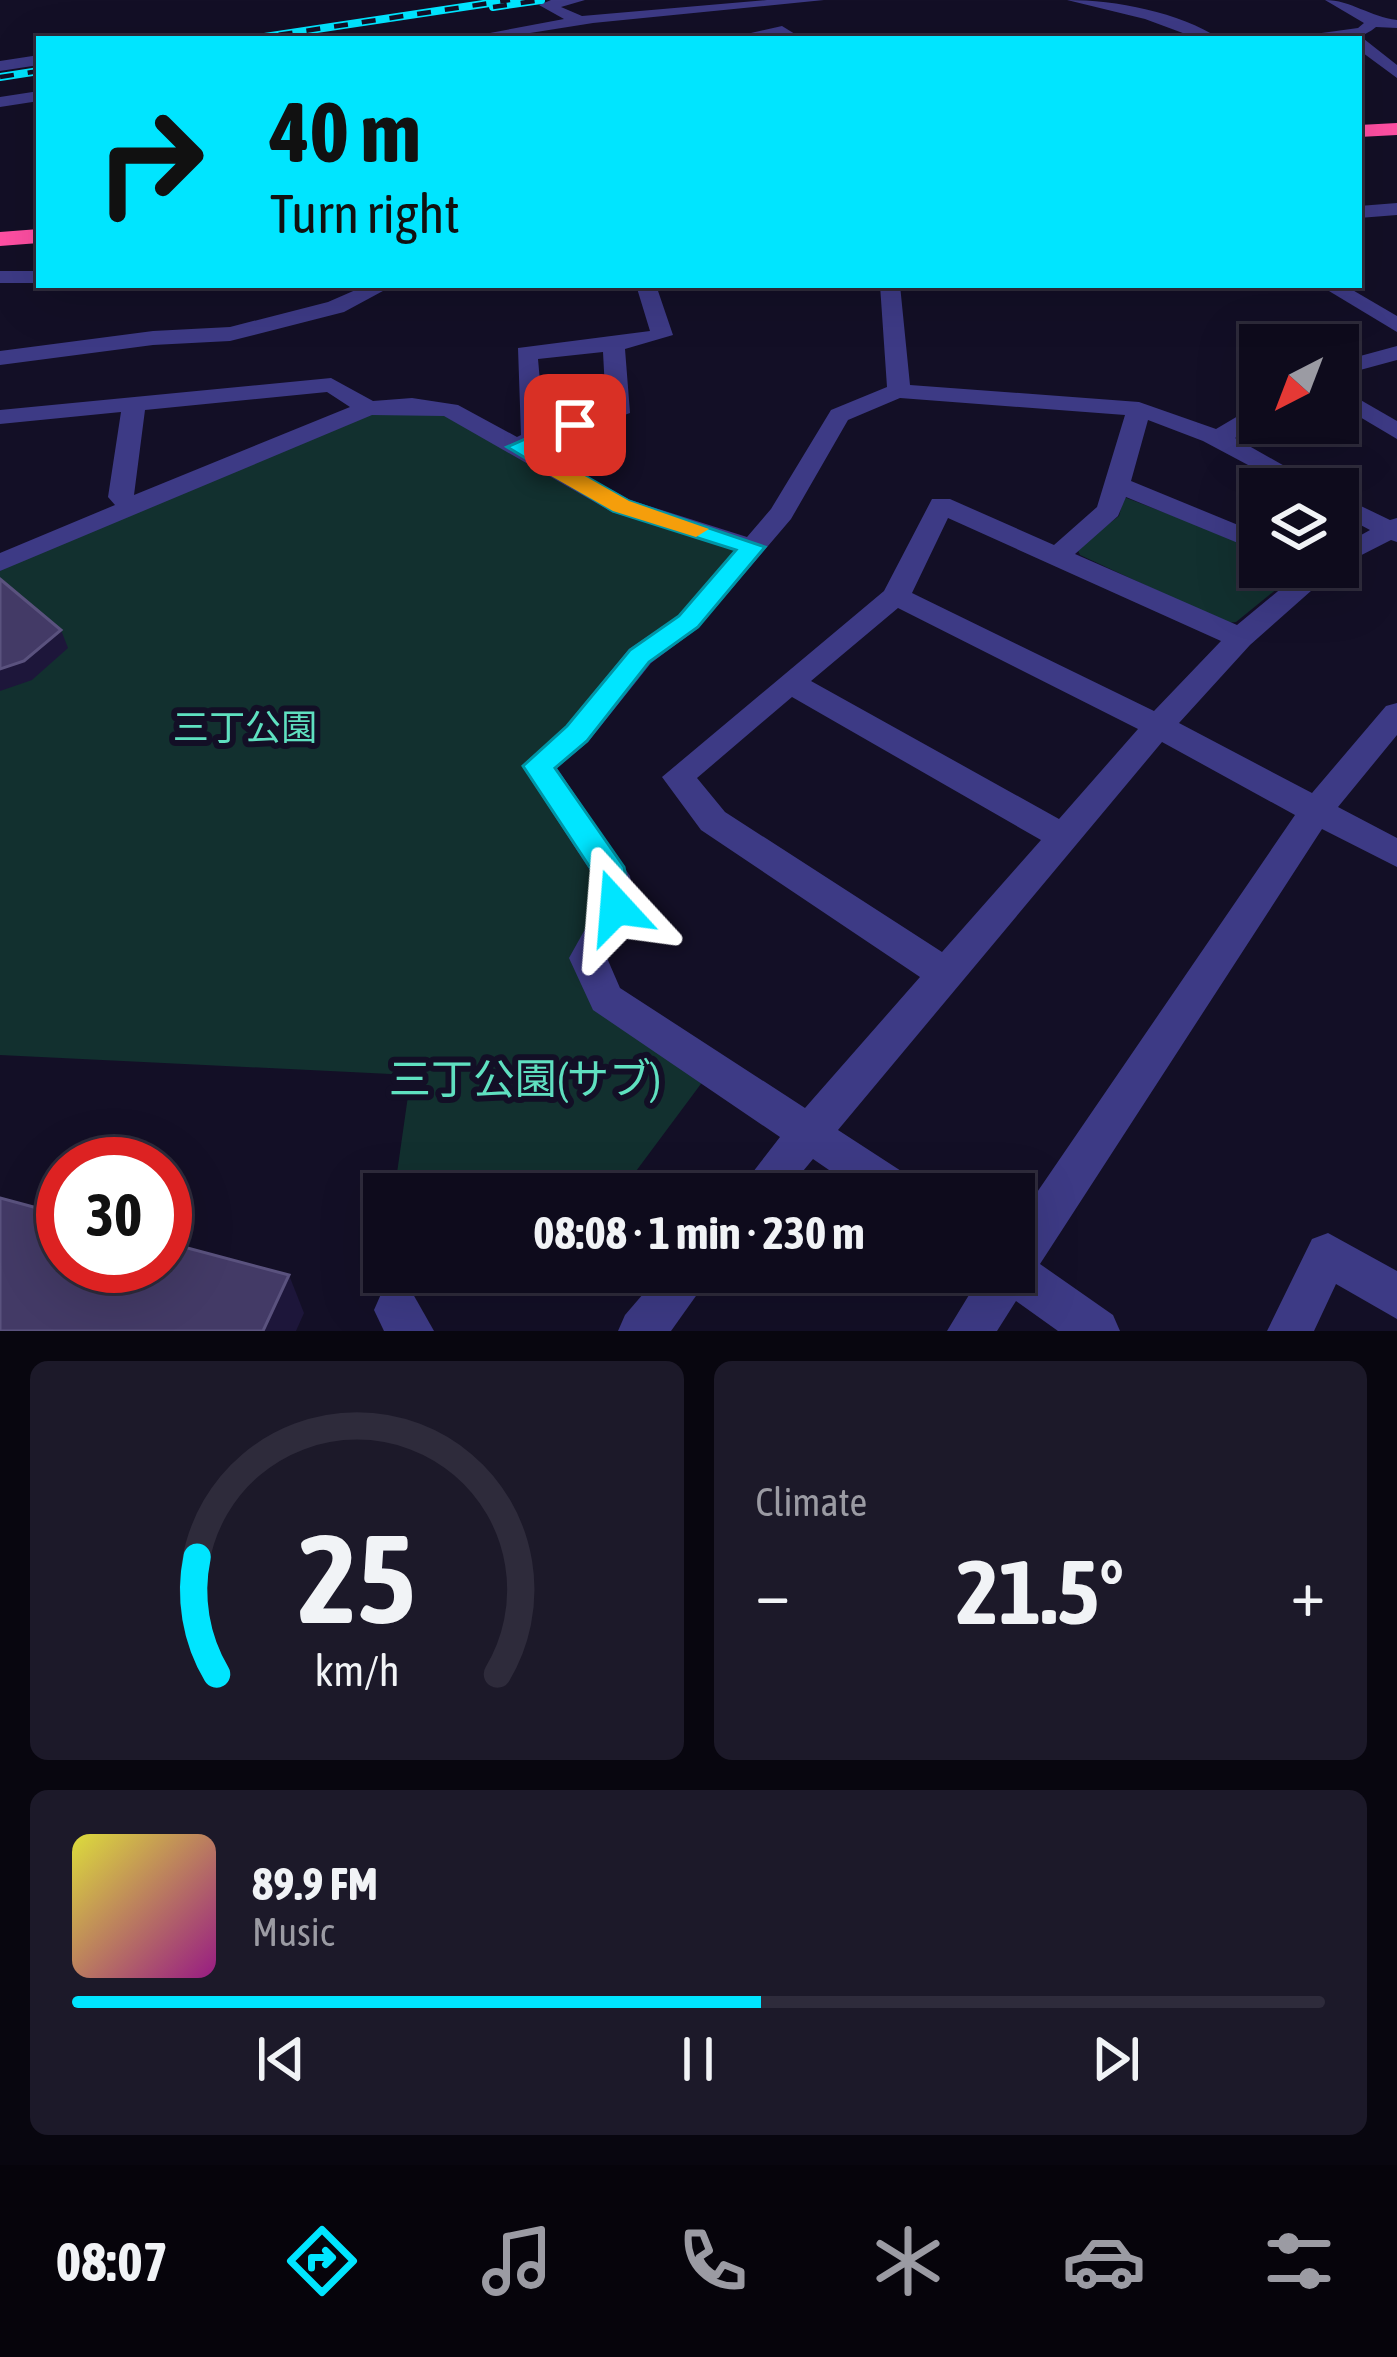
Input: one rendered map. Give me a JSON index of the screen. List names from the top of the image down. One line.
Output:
{"parks":["三丁公園","三丁公園(サブ)"],"north":"bottom left","page":{"turn":["40 m","Turn right"],"limit":"30","trip":"08:08 · 1 min · 230 m","tile":"Climate","heat":["−","21.5°","+"],"song":["89.9 FM","Music"],"tabs":"08:07","gauge":["25","km/h"]}}
